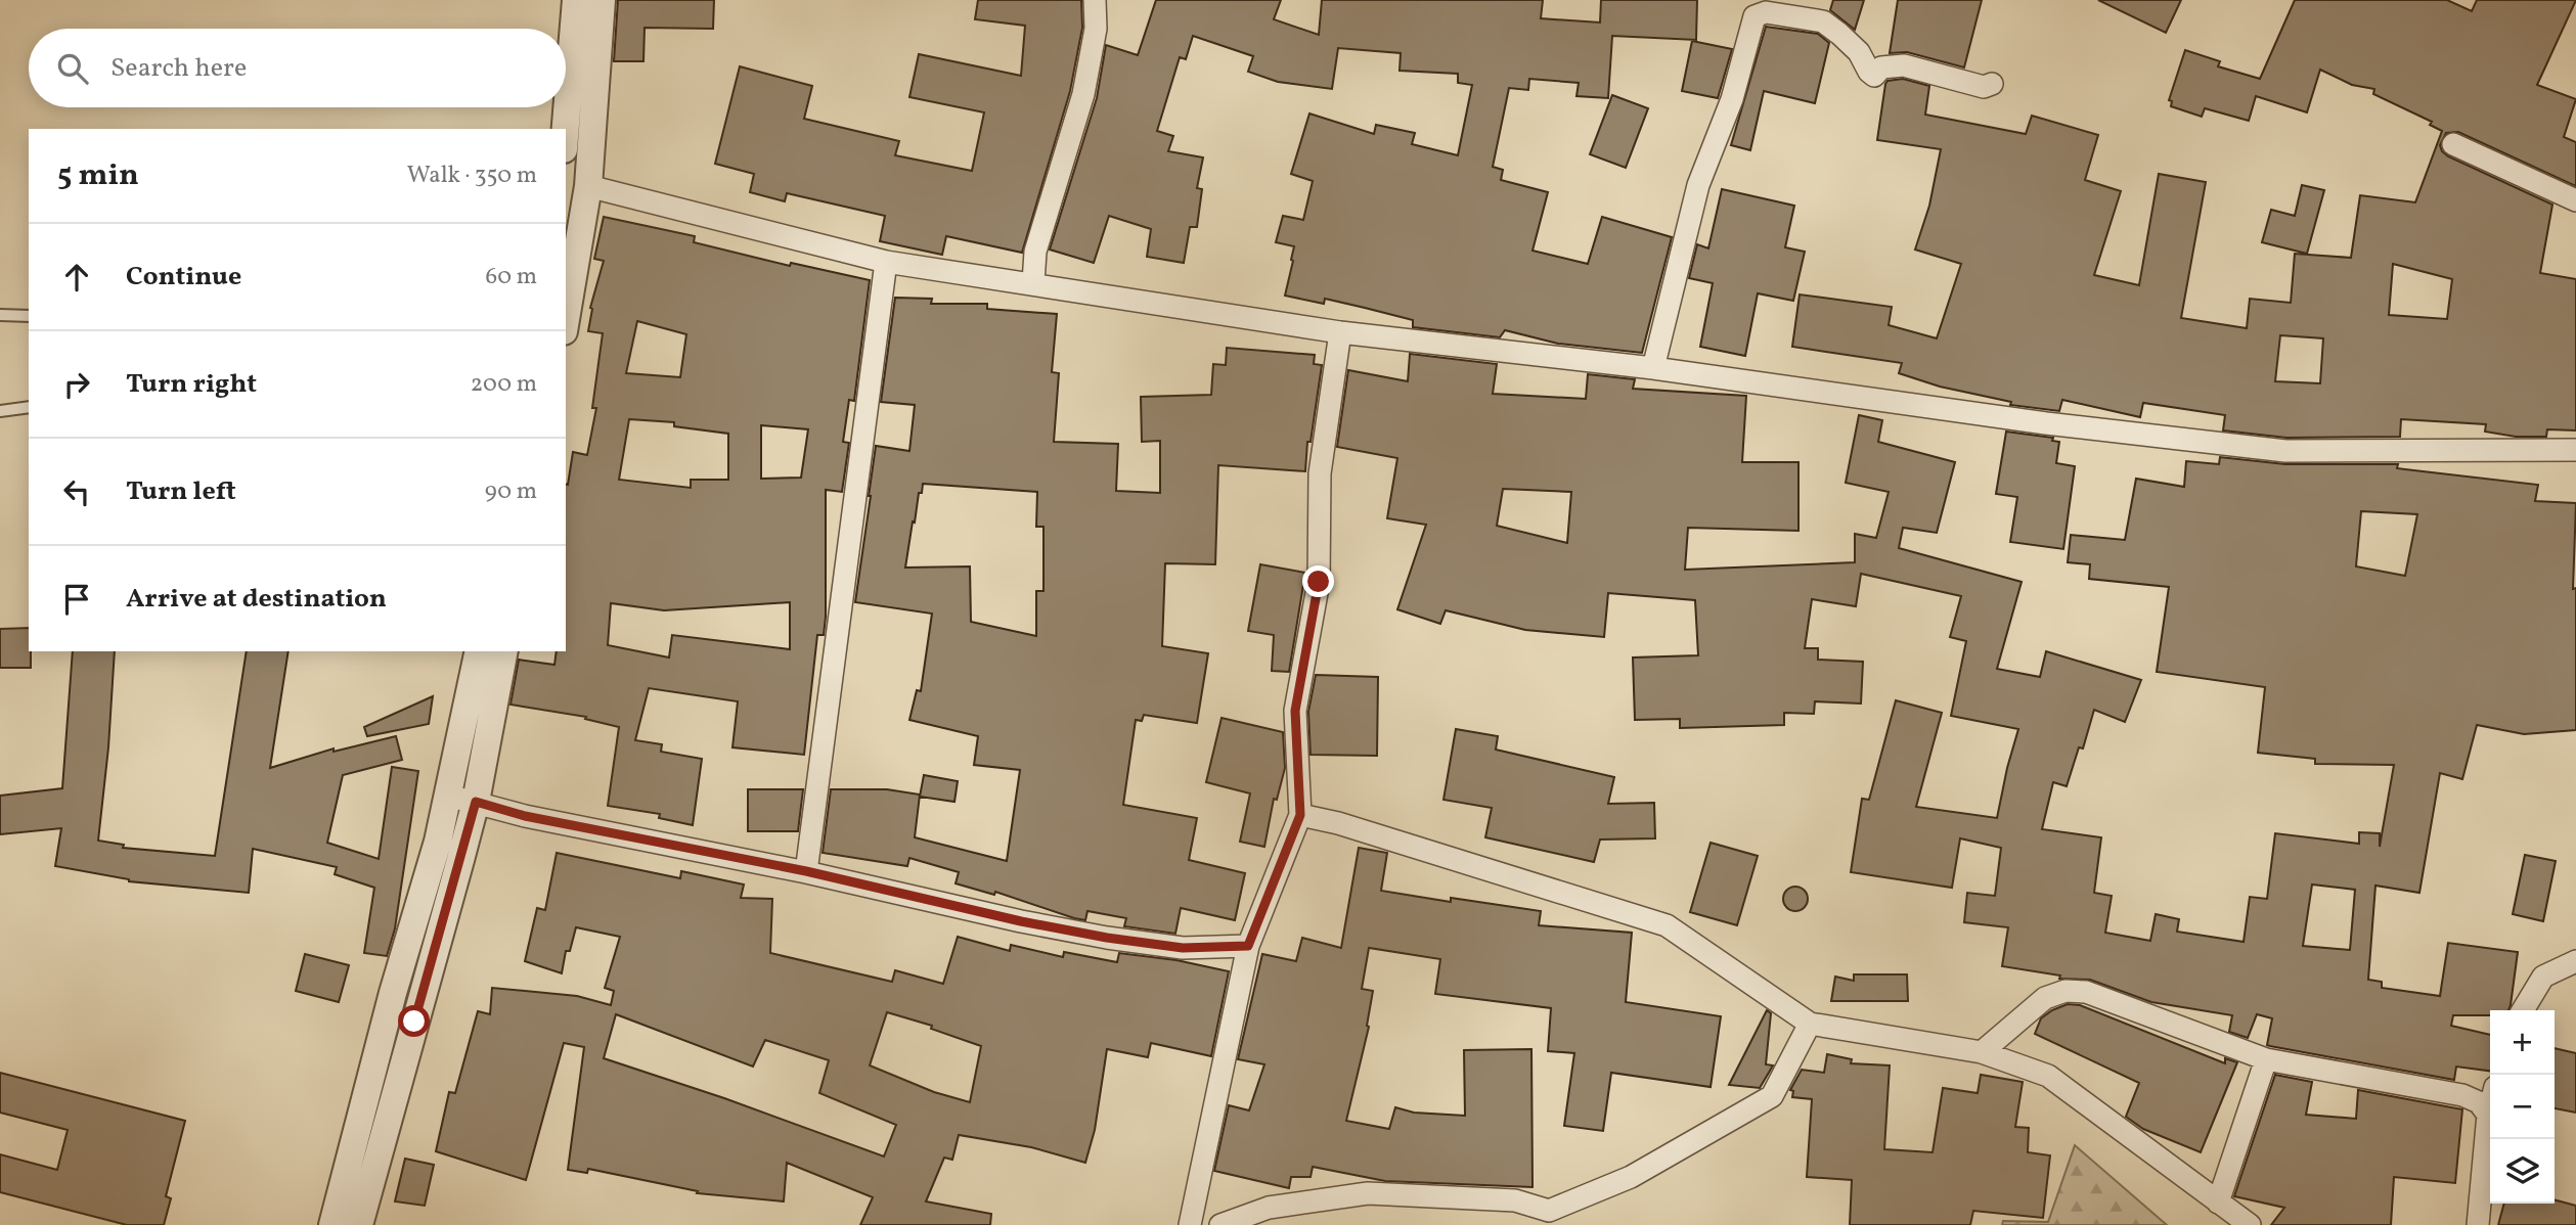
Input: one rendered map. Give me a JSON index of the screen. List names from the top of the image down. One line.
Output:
{"page":{"search":"Search here","heading":["5 min","Walk · 350 m"],"list":[["Continue","60 m"],["Turn right","200 m"],["Turn left","90 m"],"Arrive at destination"],"map_buttons":["+","−"]}}
